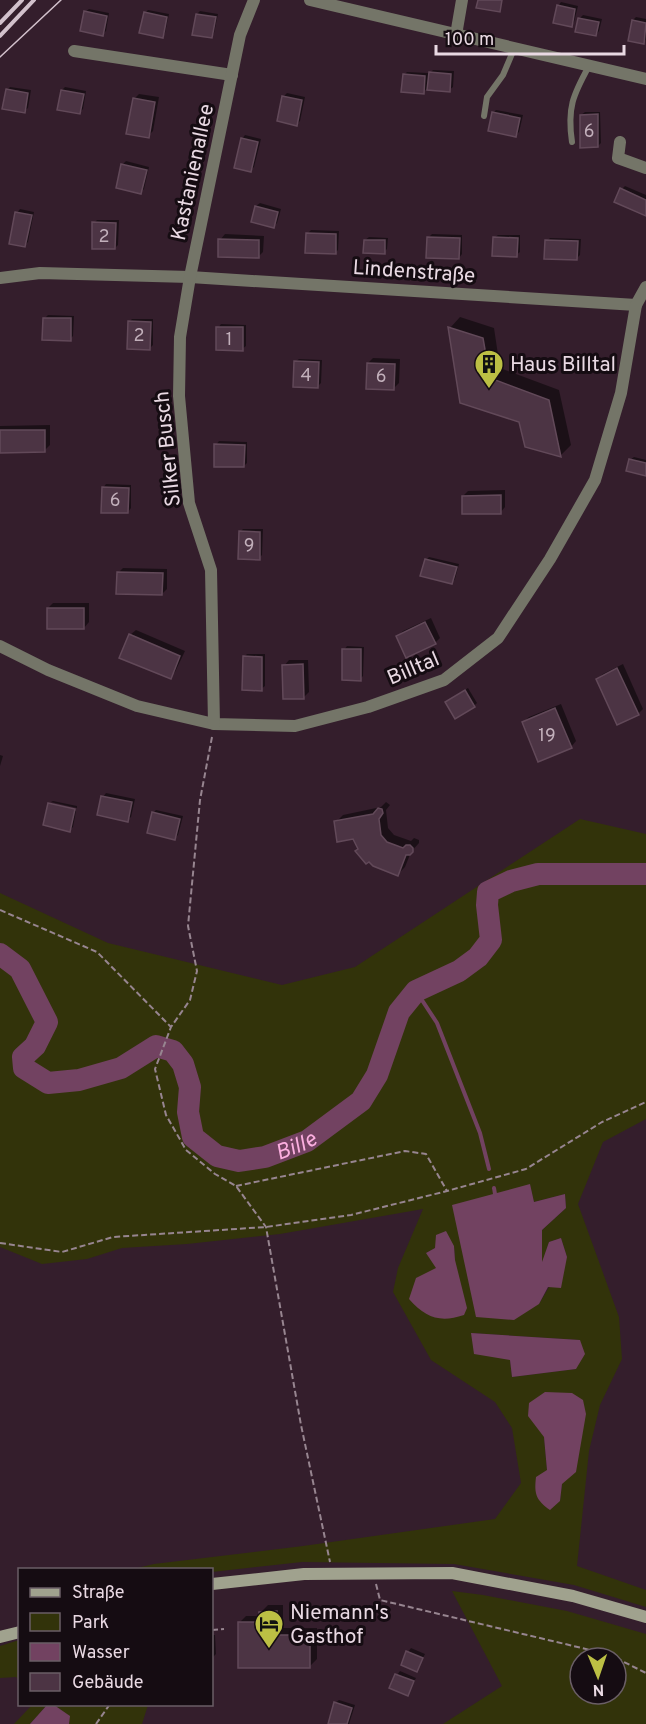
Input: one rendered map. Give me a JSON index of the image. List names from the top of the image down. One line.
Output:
{"streets":{"street":["Kastanienallee","Lindenstraße","Silker Busch","Billtal"]},"crossings":[["Kastanienallee","Lindenstraße"],["Kastanienallee","Silker Busch"],["Lindenstraße","Silker Busch"],["Lindenstraße","Billtal"],["Silker Busch","Billtal"]],"water":["Bille"],"places":{"building":["Haus Billtal"],"hotel":["Niemann's Gasthof"]},"house_numbers":["6","2","2","1","4","6","6","9","19"],"legend":["Straße","Park","Wasser","Gebäude"],"scale_bar":"100 m","north":"bottom"}
